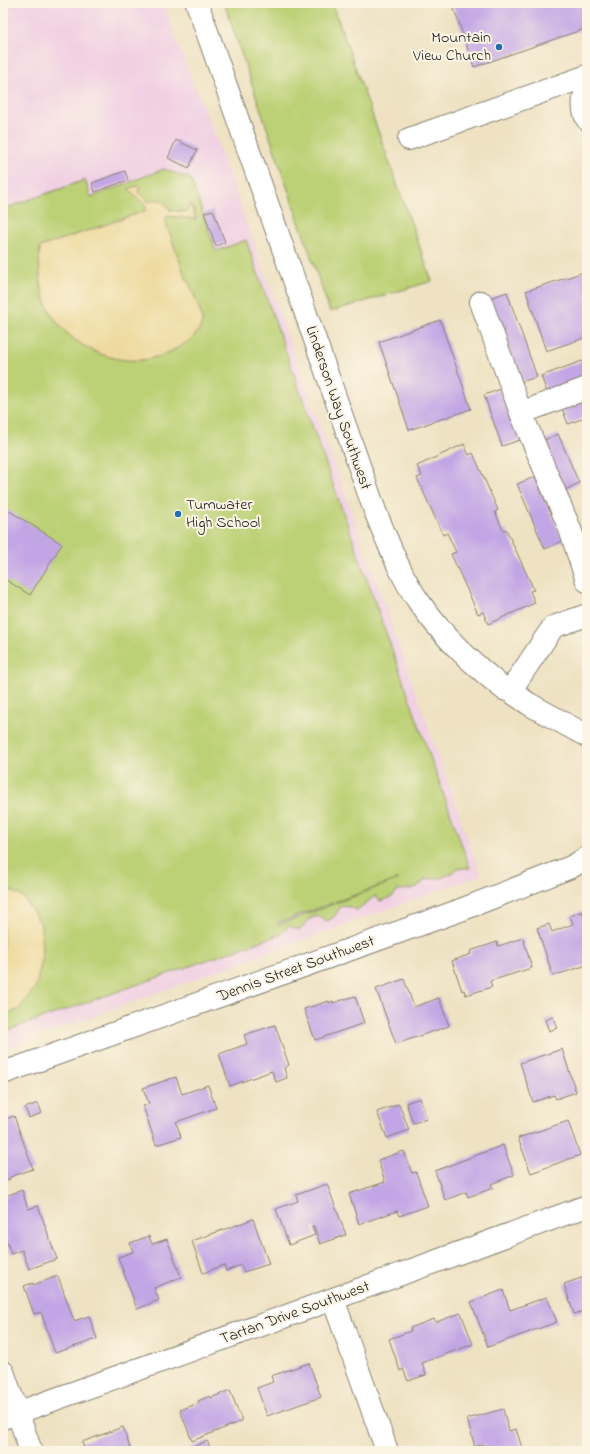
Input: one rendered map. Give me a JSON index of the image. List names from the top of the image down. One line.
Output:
{"streets":{"street":["Linderson Way Southwest","Dennis Street Southwest","Tartan Drive Southwest"]},"places":["Mountain View Church","Tumwater High School"]}
